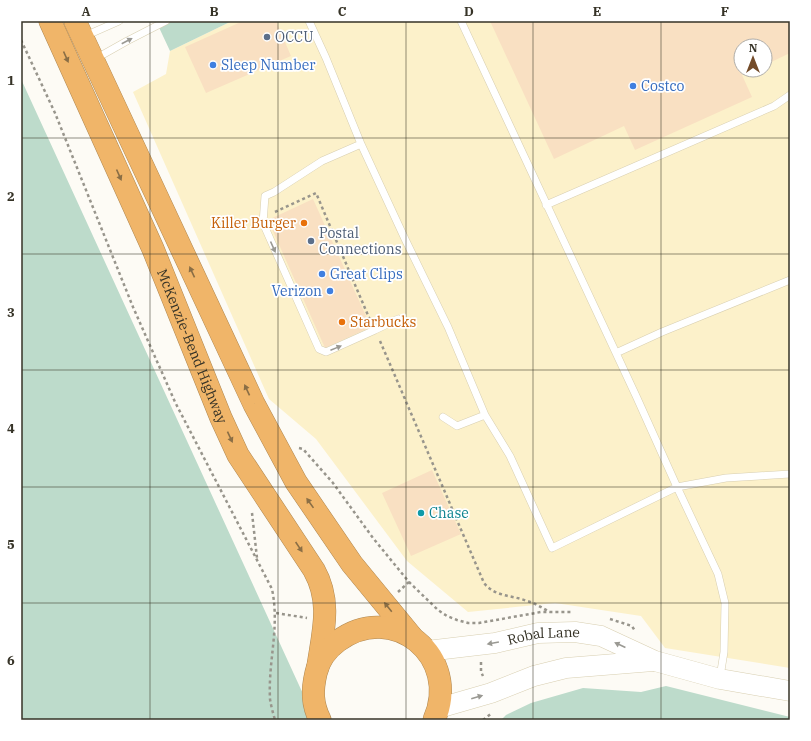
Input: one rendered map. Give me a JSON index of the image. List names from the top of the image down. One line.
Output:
{"streets":{"highway":["McKenzie-Bend Highway"],"main road":["Robal Lane"]},"crossings":[["McKenzie-Bend Highway","Robal Lane"]],"places":["OCCU","Sleep Number","Costco","Killer Burger","Postal Connections","Great Clips","Verizon","Starbucks","Chase"],"north":"top","grid":{"columns":["A","B","C","D","E","F"],"rows":["1","2","3","4","5","6"]}}
